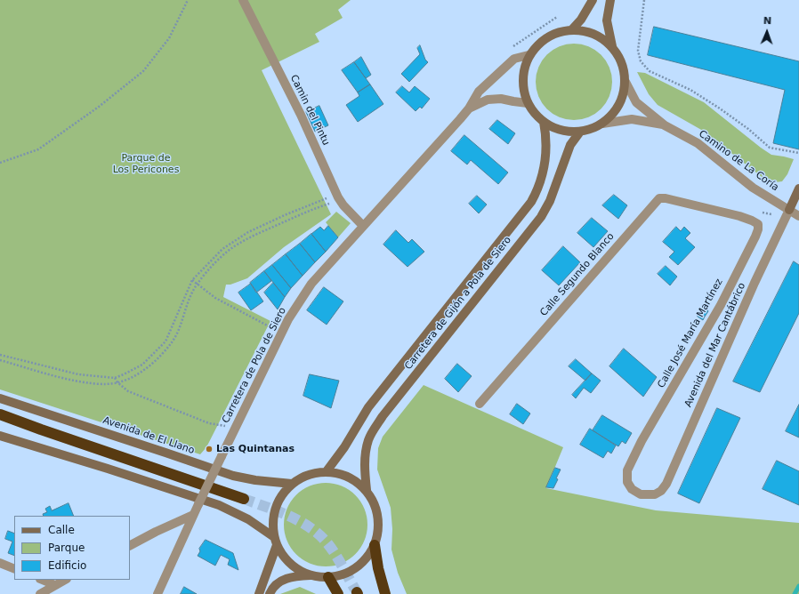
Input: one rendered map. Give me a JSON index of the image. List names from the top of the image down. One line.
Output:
{"streets":{"main road":["Carretera de Gijón a Pola de Siero","Avenida del Mar Cantábrico","Avenida de El Llano"],"street":["Camin del Pintu","Camino de La Coría","Calle Segundo Blanco","Calle José María Martínez","Carretera de Pola de Siero"]},"crossings":[["Camin del Pintu","Carretera de Pola de Siero"],["Camino de La Coría","Carretera de Gijón a Pola de Siero"],["Camino de La Coría","Avenida del Mar Cantábrico"],["Camino de La Coría","Carretera de Pola de Siero"],["Calle Segundo Blanco","Calle José María Martínez"],["Carretera de Gijón a Pola de Siero","Carretera de Pola de Siero"],["Carretera de Gijón a Pola de Siero","Avenida de El Llano"],["Calle José María Martínez","Avenida del Mar Cantábrico"]],"parks":["Parque de Los Pericones"],"places":["Las Quintanas"],"legend":["Calle","Parque","Edificio"],"north":"top"}
